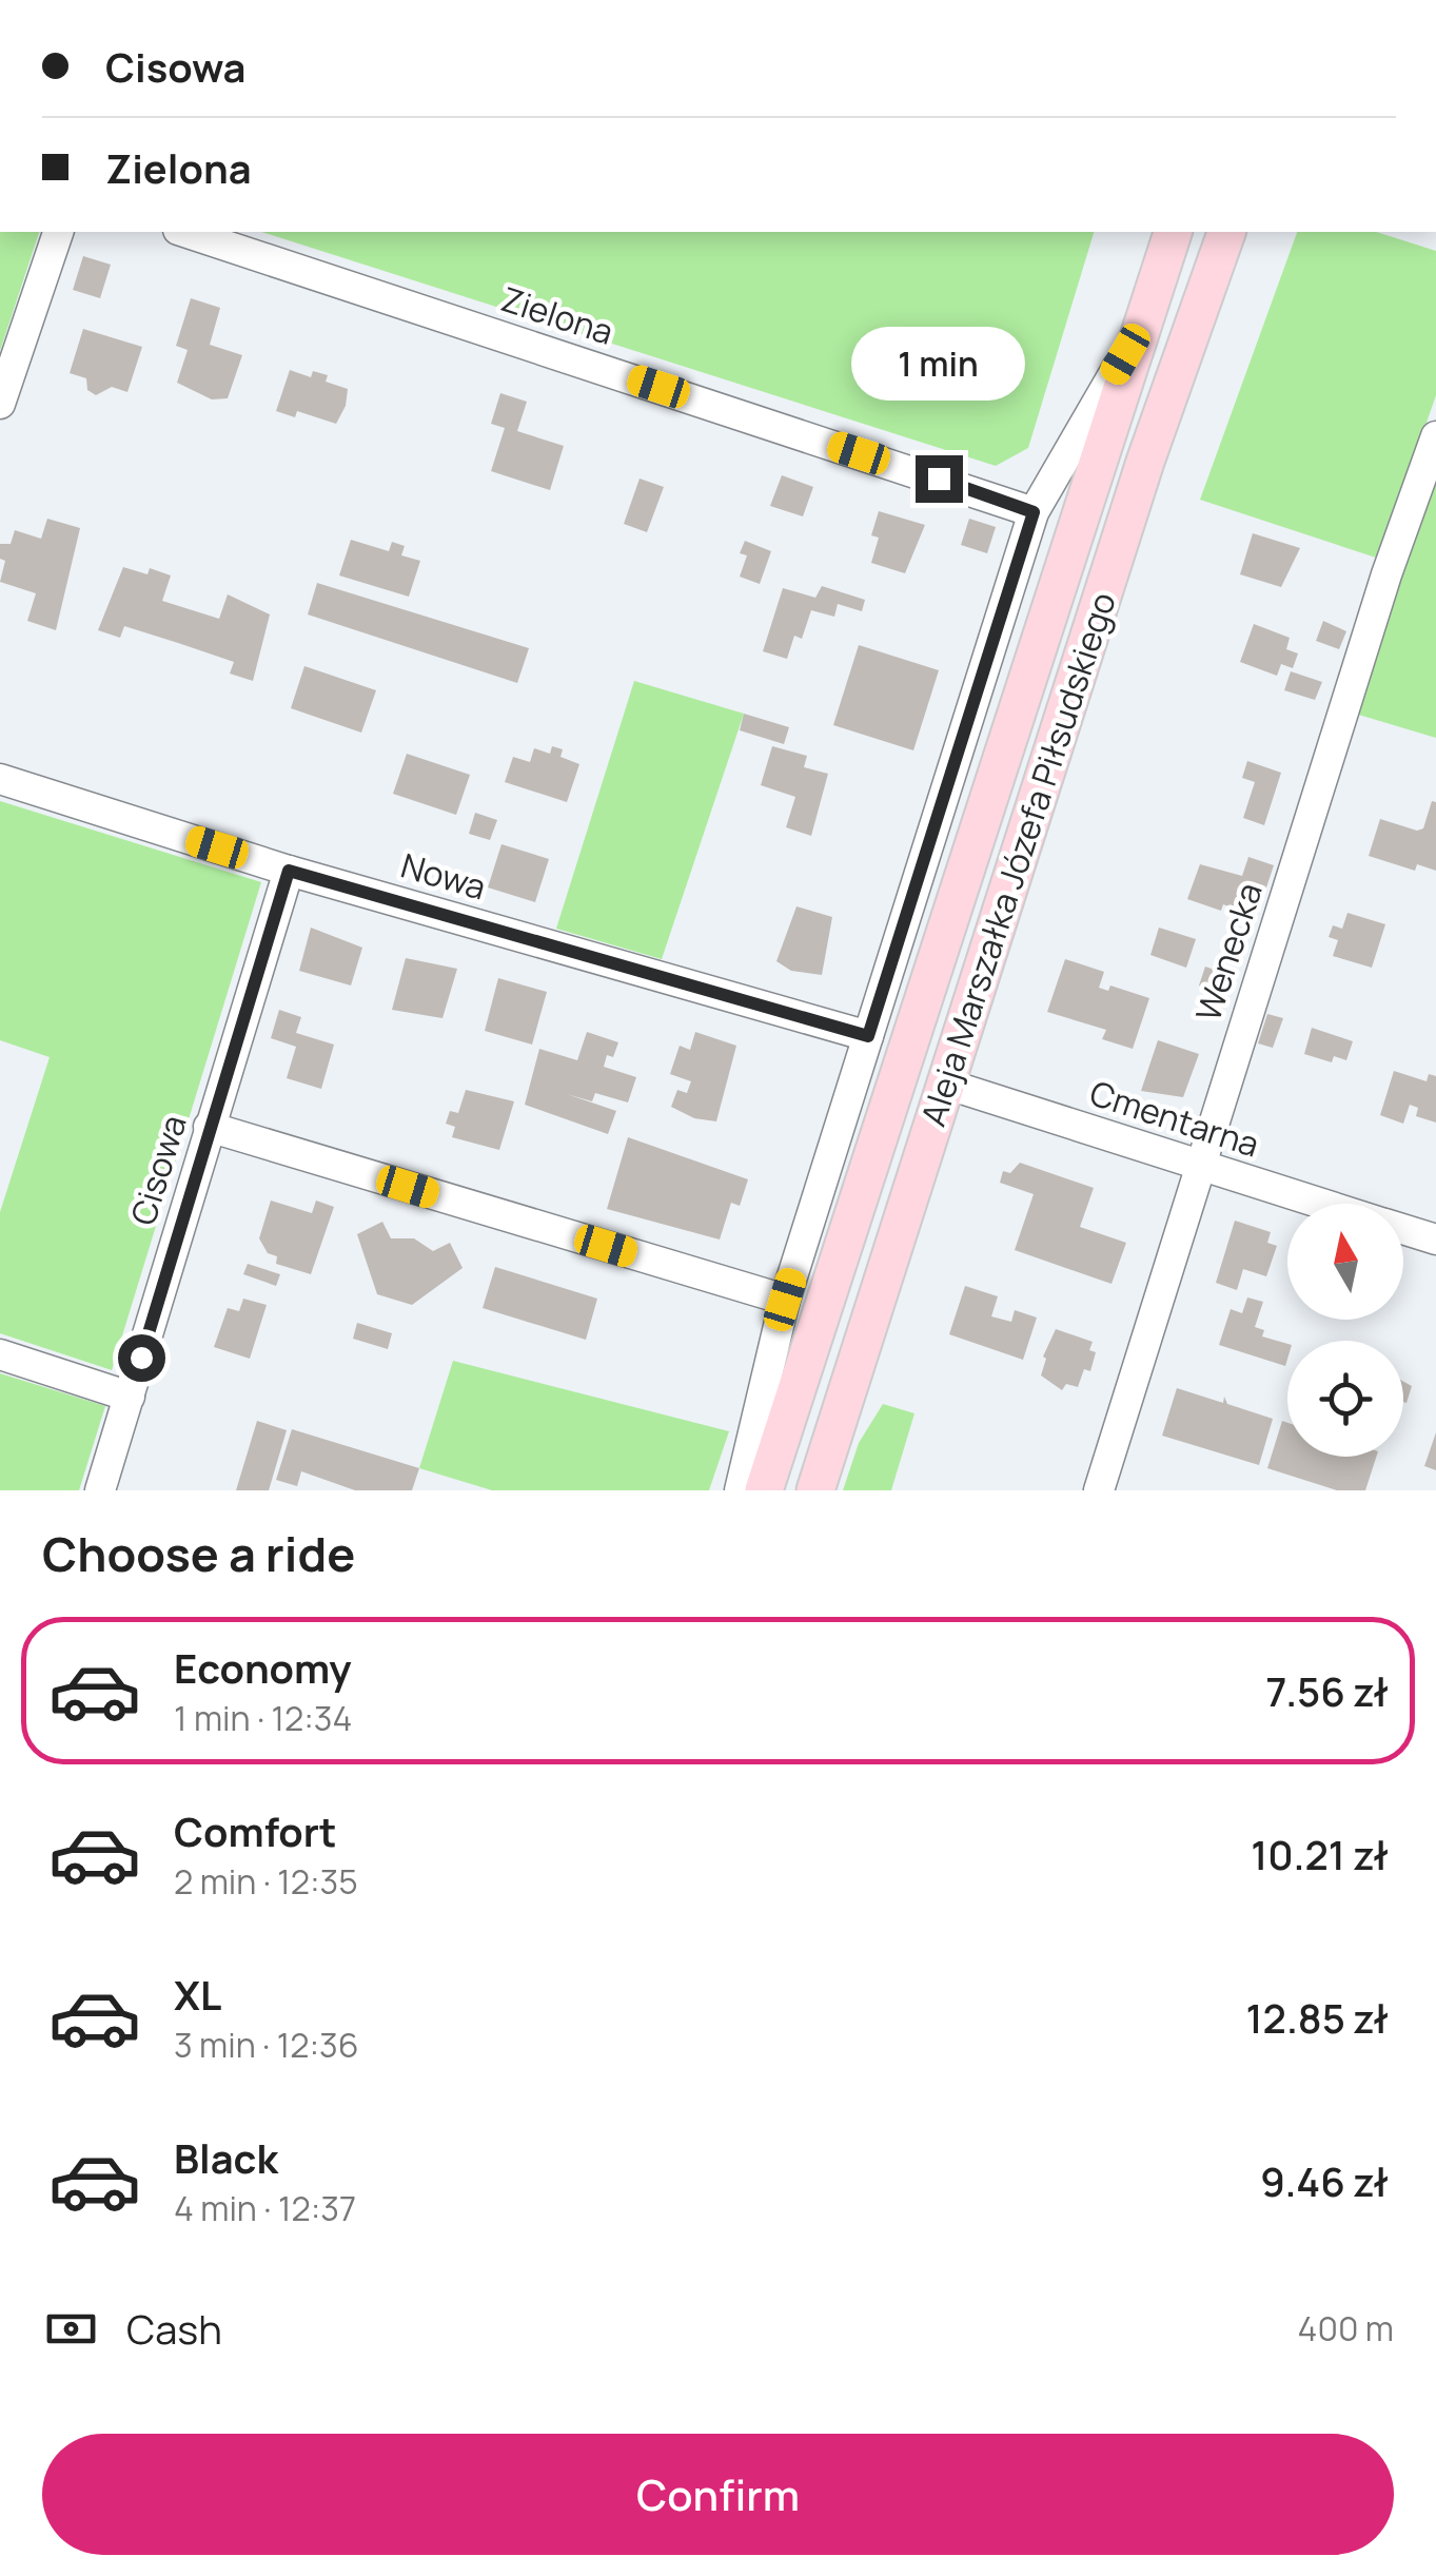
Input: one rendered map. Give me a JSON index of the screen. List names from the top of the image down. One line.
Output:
{"streets":{"main road":["Aleja Marszałka Józefa Piłsudskiego"],"street":["Zielona","Nowa","Wenecka","Cmentarna","Cisowa"]},"crossings":[["Aleja Marszałka Józefa Piłsudskiego","Cmentarna"],["Nowa","Cisowa"],["Wenecka","Cmentarna"]],"north":"top","page":{"banner":["Cisowa","Zielona"],"bubble":"1 min","heading":"Choose a ride","list":[{"name":"Economy","note":"1 min · 12:34","value":"7.56 zł"},{"name":"Comfort","note":"2 min · 12:35","value":"10.21 zł"},{"name":"XL","note":"3 min · 12:36","value":"12.85 zł"},{"name":"Black","note":"4 min · 12:37","value":"9.46 zł"}],"pay":["Cash","400 m"],"buttons":"Confirm"}}
